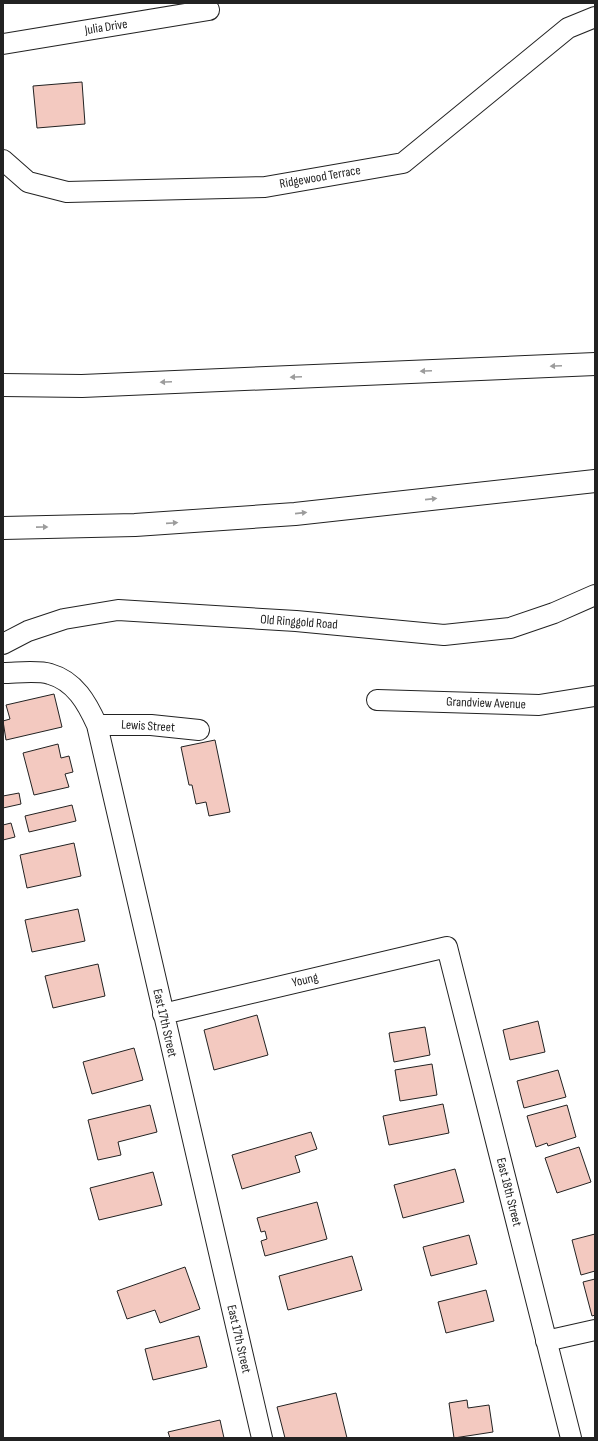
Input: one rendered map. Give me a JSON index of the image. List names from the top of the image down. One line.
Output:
{"streets":{"street":["Julia Drive","Ridgewood Terrace","Old Ringgold Road","Grandview Avenue","Lewis Street","Young","East 17th Street","East 18th Street"]},"crossings":[["Lewis Street","East 17th Street"],["Young","East 17th Street"],["Young","East 18th Street"]]}
